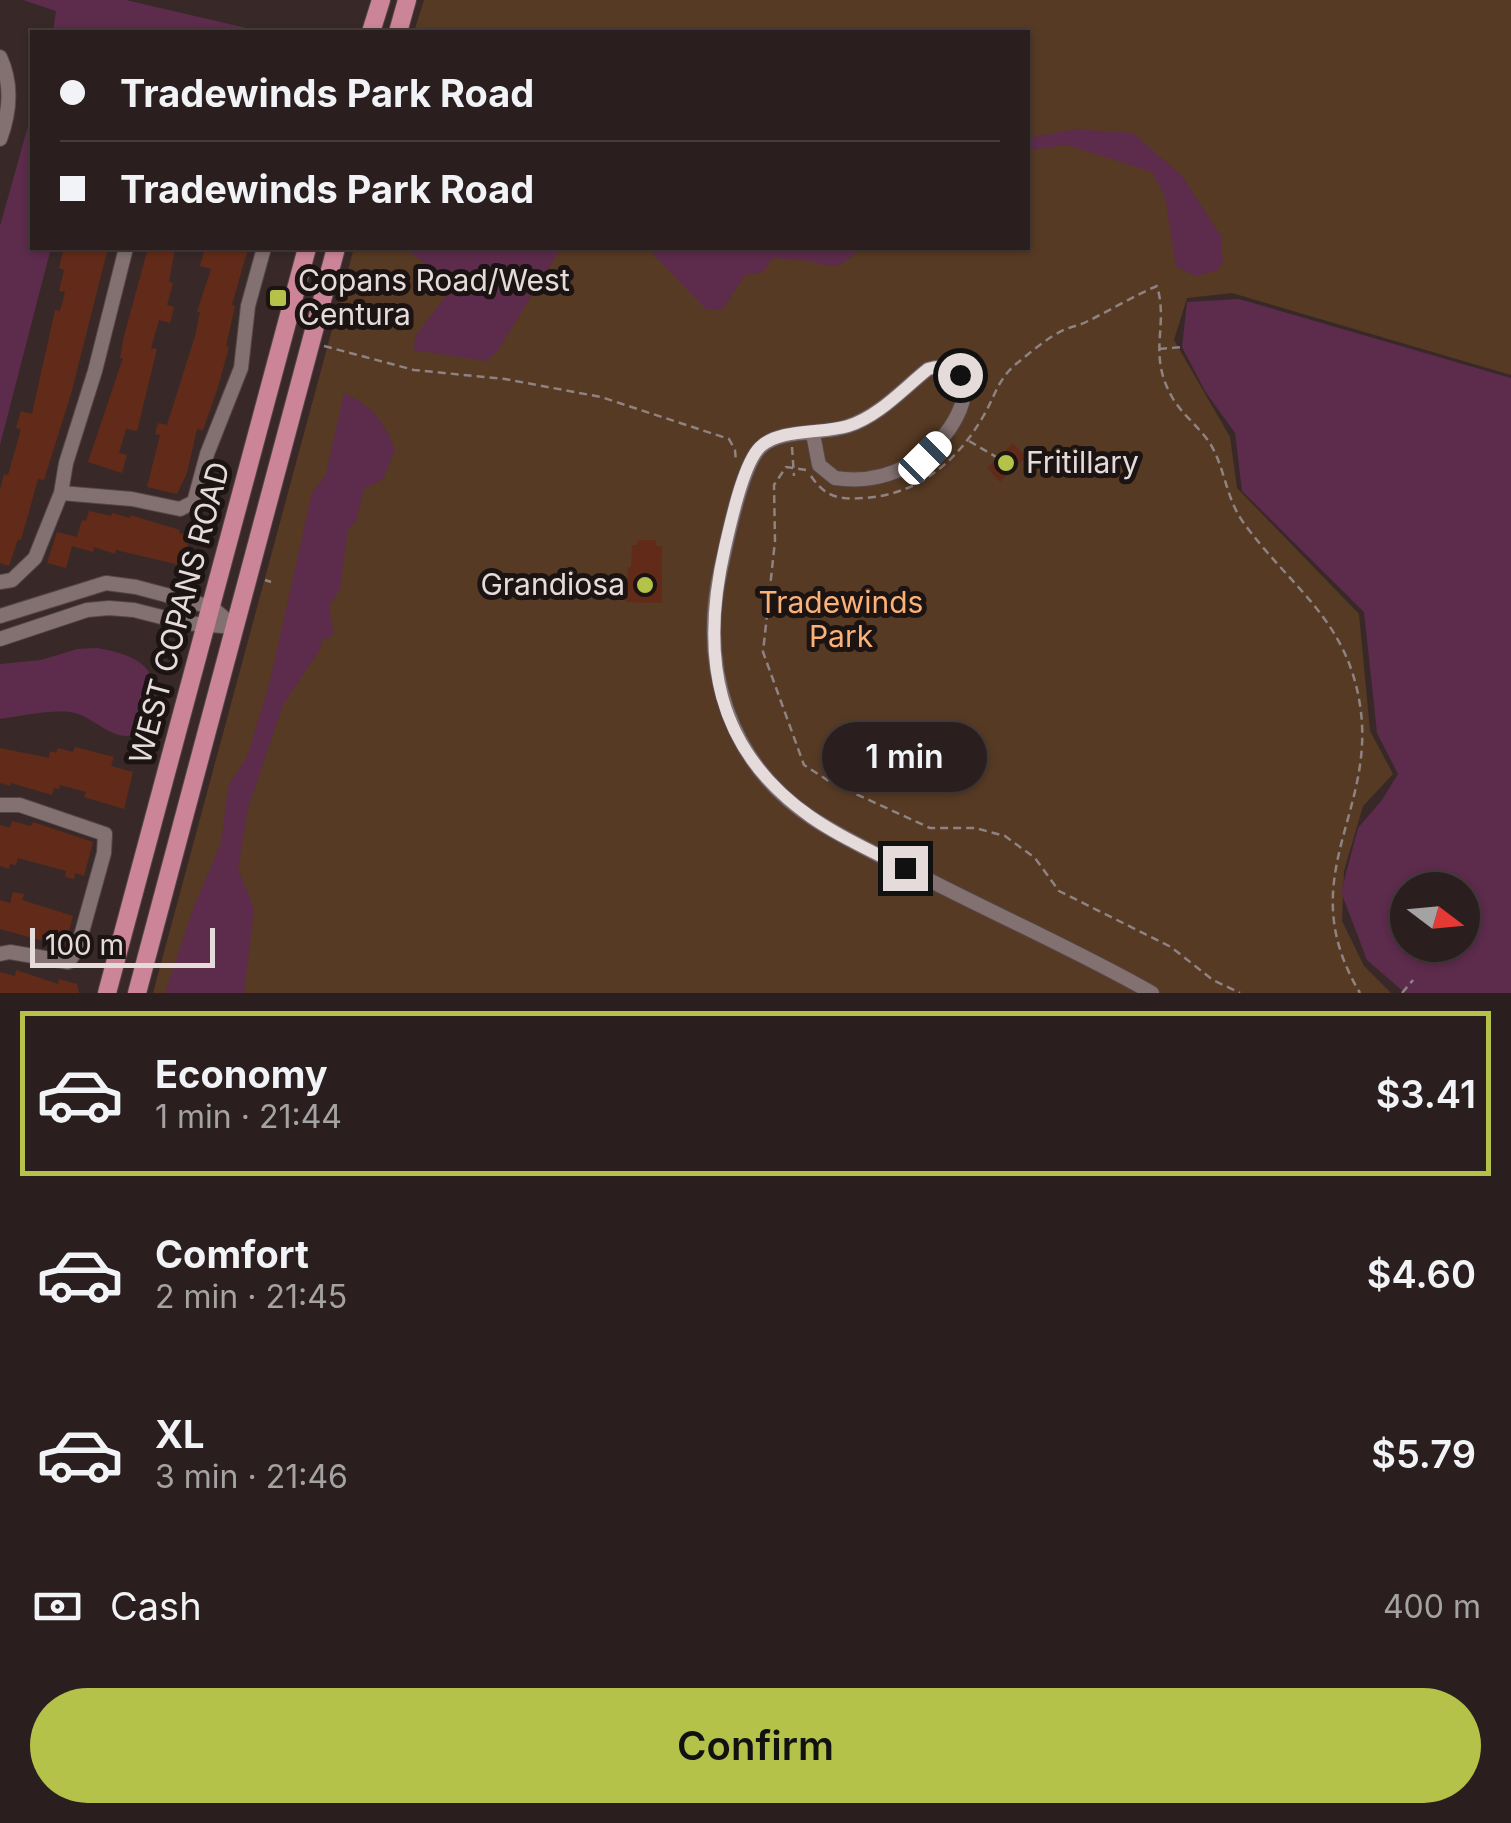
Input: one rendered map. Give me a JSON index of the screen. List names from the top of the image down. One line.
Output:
{"streets":{"main road":["WEST COPANS ROAD"]},"parks":["Tradewinds Park"],"places":{"transit":["Copans Road/West Centura"],"other":["Fritillary","Grandiosa"]},"scale_bar":"100 m","north":"right","page":{"banner":["Tradewinds Park Road","Tradewinds Park Road"],"bubble":"1 min","scale":"100 m","list":[{"name":"Economy","note":"1 min · 21:44","value":"$3.41"},{"name":"Comfort","note":"2 min · 21:45","value":"$4.60"},{"name":"XL","note":"3 min · 21:46","value":"$5.79"}],"pay":["Cash","400 m"],"buttons":"Confirm"}}
